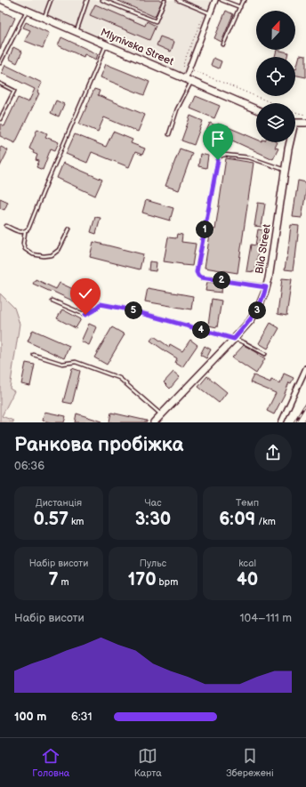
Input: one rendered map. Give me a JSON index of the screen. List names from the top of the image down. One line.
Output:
{"streets":{"street":["Mlynivska Street","Bila Street"]},"north":"top","page":{"pins":["1","2","3","5","4"],"heading":["Ранкова пробіжка","06:36"],"stats":[["Дистанція","0.57 km"],["Час","3:30"],["Темп","6:09 /km"],["Набір висоти","7 m"],["Пульс","170 bpm"],["kcal","40"]],"chart":["Набір висоти","104–111 m"],"list":[{"name":"100 m","note":"6:31"}],"tabs":["Головна","Карта","Збережені"]}}
